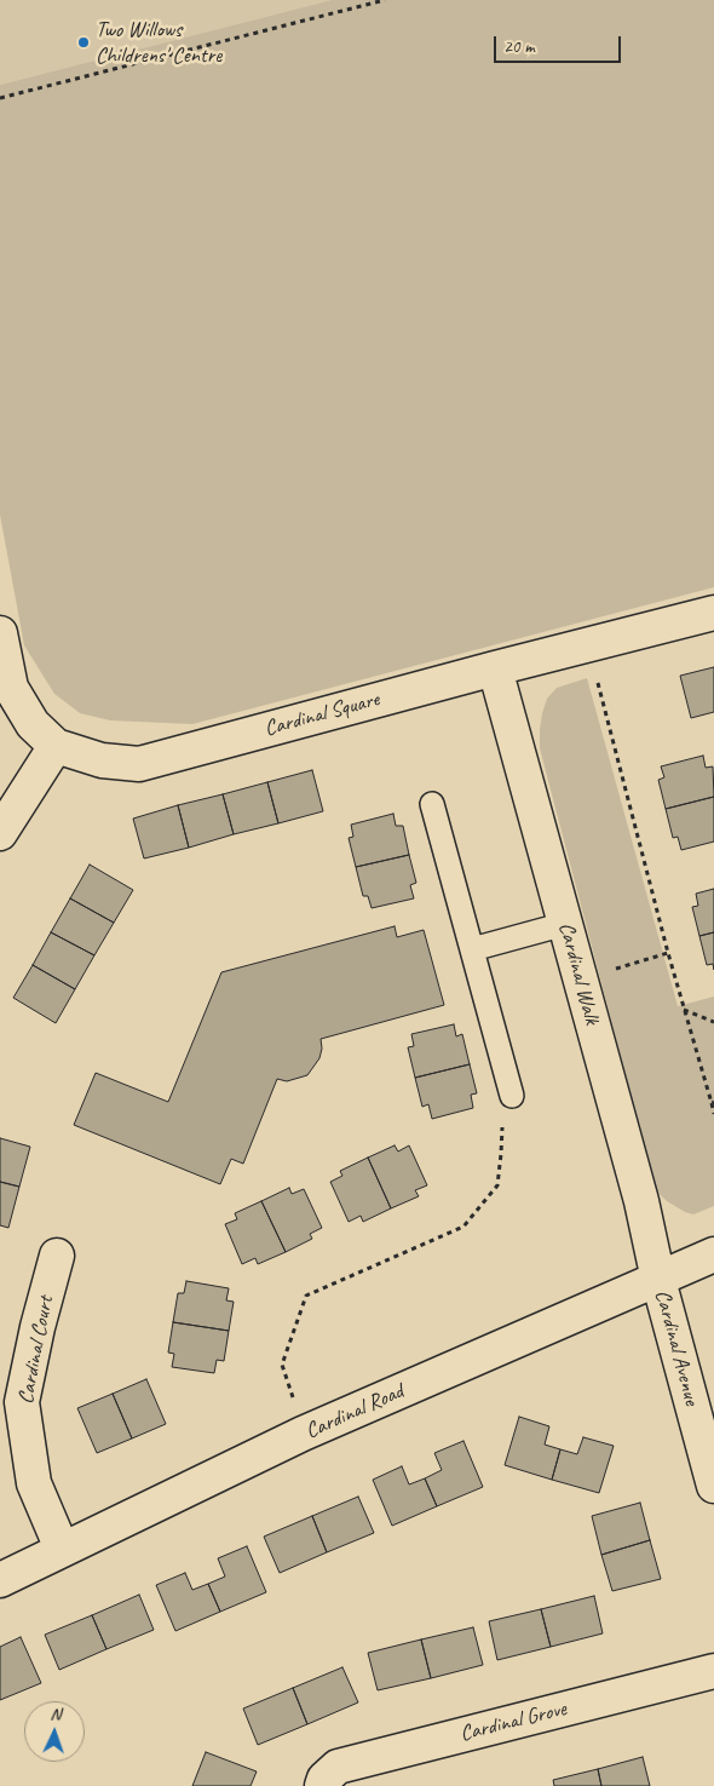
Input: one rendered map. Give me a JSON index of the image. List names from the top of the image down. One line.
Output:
{"streets":{"street":["Cardinal Square","Cardinal Walk","Cardinal Avenue","Cardinal Court","Cardinal Road","Cardinal Grove"]},"crossings":[["Cardinal Square","Cardinal Walk"],["Cardinal Walk","Cardinal Avenue"],["Cardinal Walk","Cardinal Road"],["Cardinal Avenue","Cardinal Road"],["Cardinal Court","Cardinal Road"]],"places":["Two Willows Childrens' Centre"],"scale_bar":"20 m","north":"top"}
